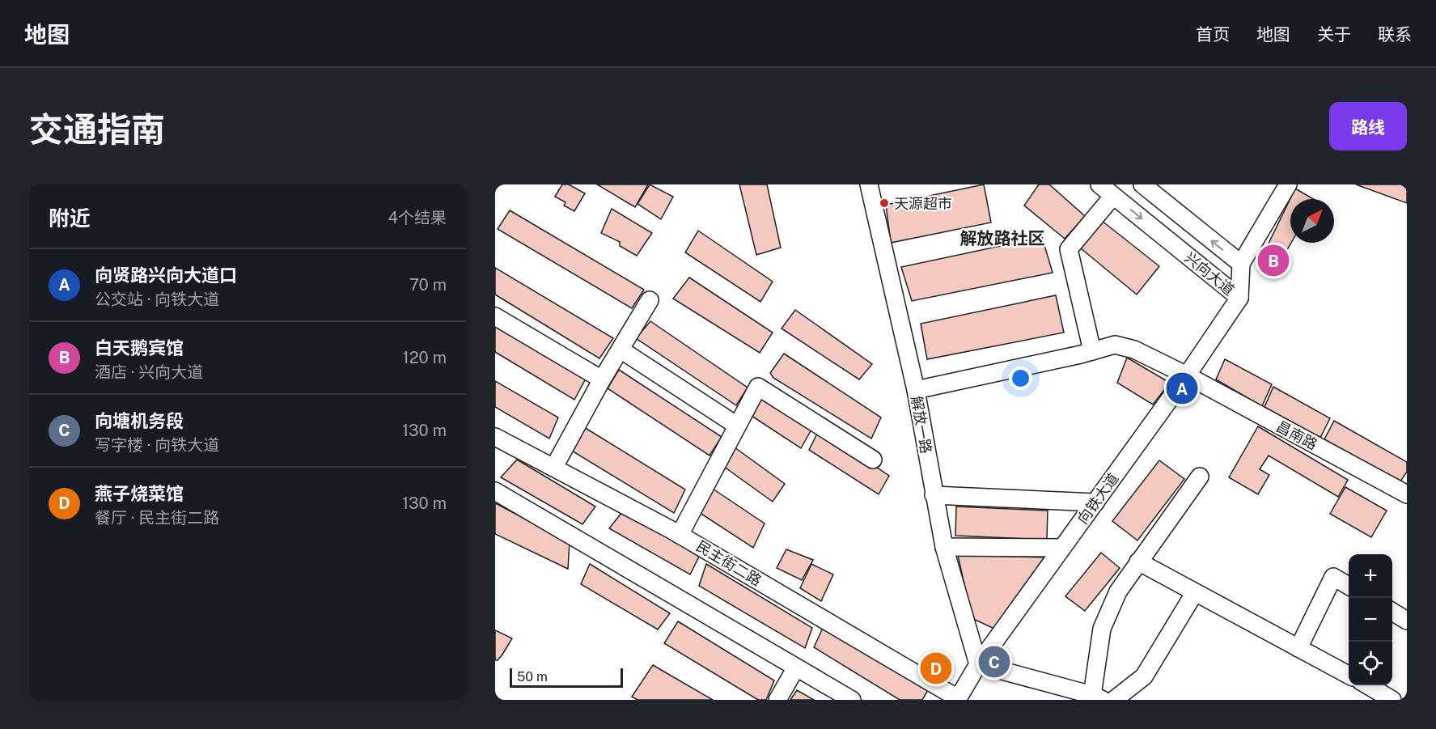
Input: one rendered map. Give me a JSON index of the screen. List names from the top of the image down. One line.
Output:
{"streets":{"street":["兴向大道","解放一路","昌南路","向铁大道","民主街二路"]},"crossings":[["兴向大道","向铁大道"],["解放一路","昌南路"],["解放一路","向铁大道"],["昌南路","向铁大道"],["向铁大道","民主街二路"]],"districts":["解放路社区"],"places":["天源超市"],"scale_bar":"50 m","north":"top right","page":{"header":"地图","nav":["首页","地图","关于","联系"],"title":"交通指南","buttons":"路线","heading":["附近","4个结果"],"pins":["B","A","C","D"],"list":[{"mark":"A","name":"向贤路兴向大道口","note":"公交站 · 向铁大道","value":"70 m"},{"mark":"B","name":"白天鹅宾馆","note":"酒店 · 兴向大道","value":"120 m"},{"mark":"C","name":"向塘机务段","note":"写字楼 · 向铁大道","value":"130 m"},{"mark":"D","name":"燕子烧菜馆","note":"餐厅 · 民主街二路","value":"130 m"}],"map_buttons":["+","−"],"scale":"50 m"}}
